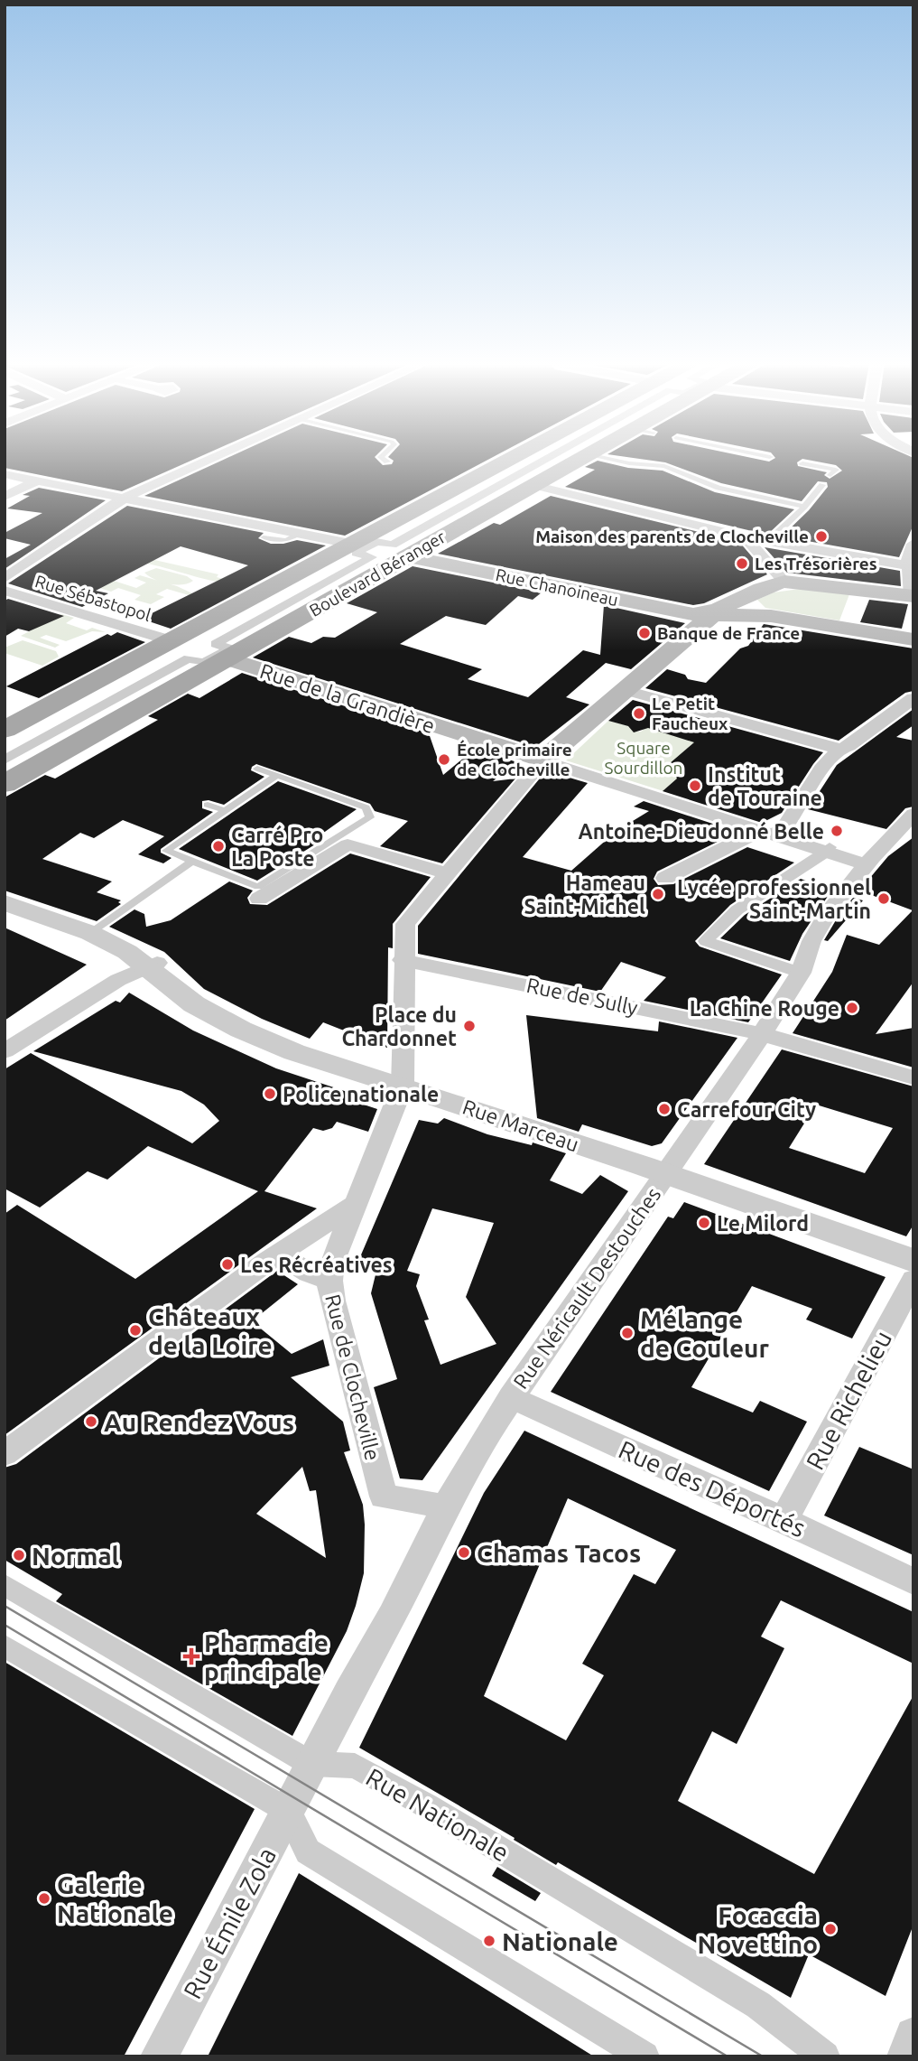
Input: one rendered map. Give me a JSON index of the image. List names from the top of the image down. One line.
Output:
{"streets":{"main road":["Boulevard Béranger","Rue Chanoineau","Rue de la Grandière","Rue de Clocheville"],"street":["Rue Sébastopol","Rue de Sully","Rue Marceau","Rue Néricault Destouches","Rue Richelieu","Rue des Déportés","Rue Nationale","Rue Émile Zola"]},"crossings":[["Boulevard Béranger","Rue Chanoineau"],["Boulevard Béranger","Rue Sébastopol"],["Boulevard Béranger","Rue de la Grandière"],["Rue Chanoineau","Rue de Clocheville"],["Rue de la Grandière","Rue Néricault Destouches"],["Rue de la Grandière","Rue de Clocheville"],["Rue de Sully","Rue Néricault Destouches"],["Rue de Sully","Rue de Clocheville"],["Rue Marceau","Rue Néricault Destouches"],["Rue Marceau","Rue de Clocheville"],["Rue Néricault Destouches","Rue de Clocheville"],["Rue Néricault Destouches","Rue des Déportés"],["Rue Néricault Destouches","Rue Nationale"],["Rue Néricault Destouches","Rue Émile Zola"],["Rue Richelieu","Rue des Déportés"],["Rue Nationale","Rue Émile Zola"]],"parks":["Square Sourdillon"],"places":{"other":["Maison des parents de Clocheville","Les Trésorières","Banque de France","Le Petit Faucheux","École primaire de Clocheville","Institut de Touraine","Antoine-Dieudonné Belle","Carré Pro La Poste","Hameau Saint-Michel","Lycée professionnel Saint-Martin","La Chine Rouge","Place du Chardonnet","Police nationale","Carrefour City","Le Milord","Les Récréatives","Châteaux de la Loire","Mélange de Couleur","Au Rendez Vous","Chamas Tacos","Normal","Galerie Nationale","Focaccia Novettino","Nationale"],"health":["Pharmacie principale"]}}
